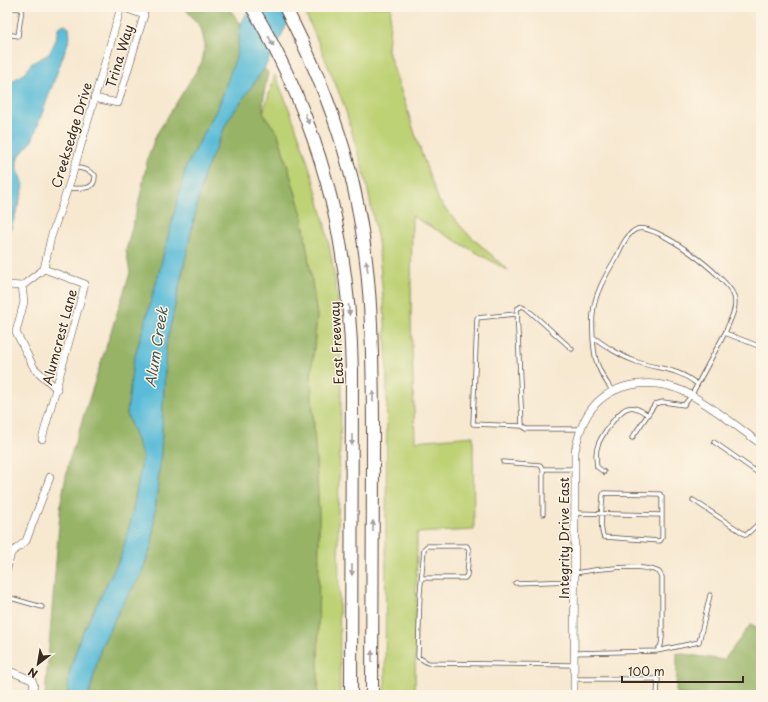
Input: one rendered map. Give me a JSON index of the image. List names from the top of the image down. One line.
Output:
{"streets":{"highway":["East Freeway"],"street":["Trina Way","Creeksedge Drive","Alumcrest Lane","Integrity Drive East"]},"crossings":[["Trina Way","Creeksedge Drive"],["Creeksedge Drive","Alumcrest Lane"]],"water":["Alum Creek"],"scale_bar":"100 m","north":"bottom left"}
